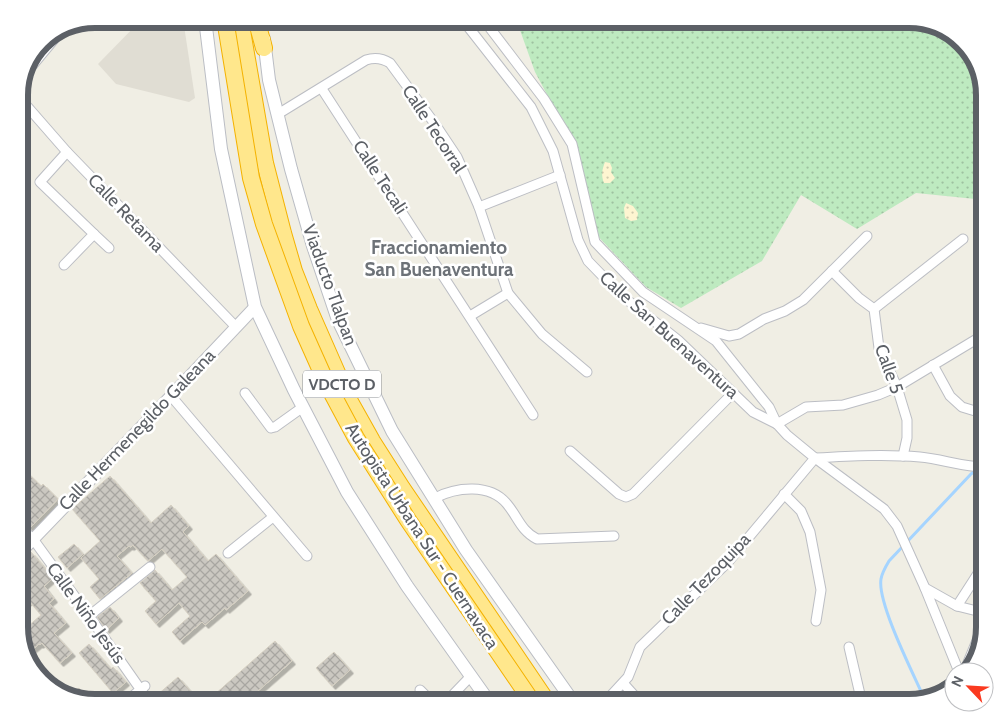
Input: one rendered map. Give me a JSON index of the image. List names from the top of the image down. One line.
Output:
{"streets":{"highway":["Viaducto Tlalpan","VDCTO D","Autopista Urbana Sur - Cuernavaca"],"street":["Calle Tecorral","Calle Tecali","Calle Retama","Calle San Buenaventura","Calle 5","Calle Hermenegildo Galeana","Calle Tezoquipa","Calle Niño Jesús"]},"crossings":[["Calle Tecorral","Calle Tecali"],["Calle Retama","Calle Hermenegildo Galeana"],["Calle San Buenaventura","Calle Tezoquipa"],["Calle Hermenegildo Galeana","Calle Niño Jesús"]],"districts":["Fraccionamiento San Buenaventura"],"north":"top left"}
